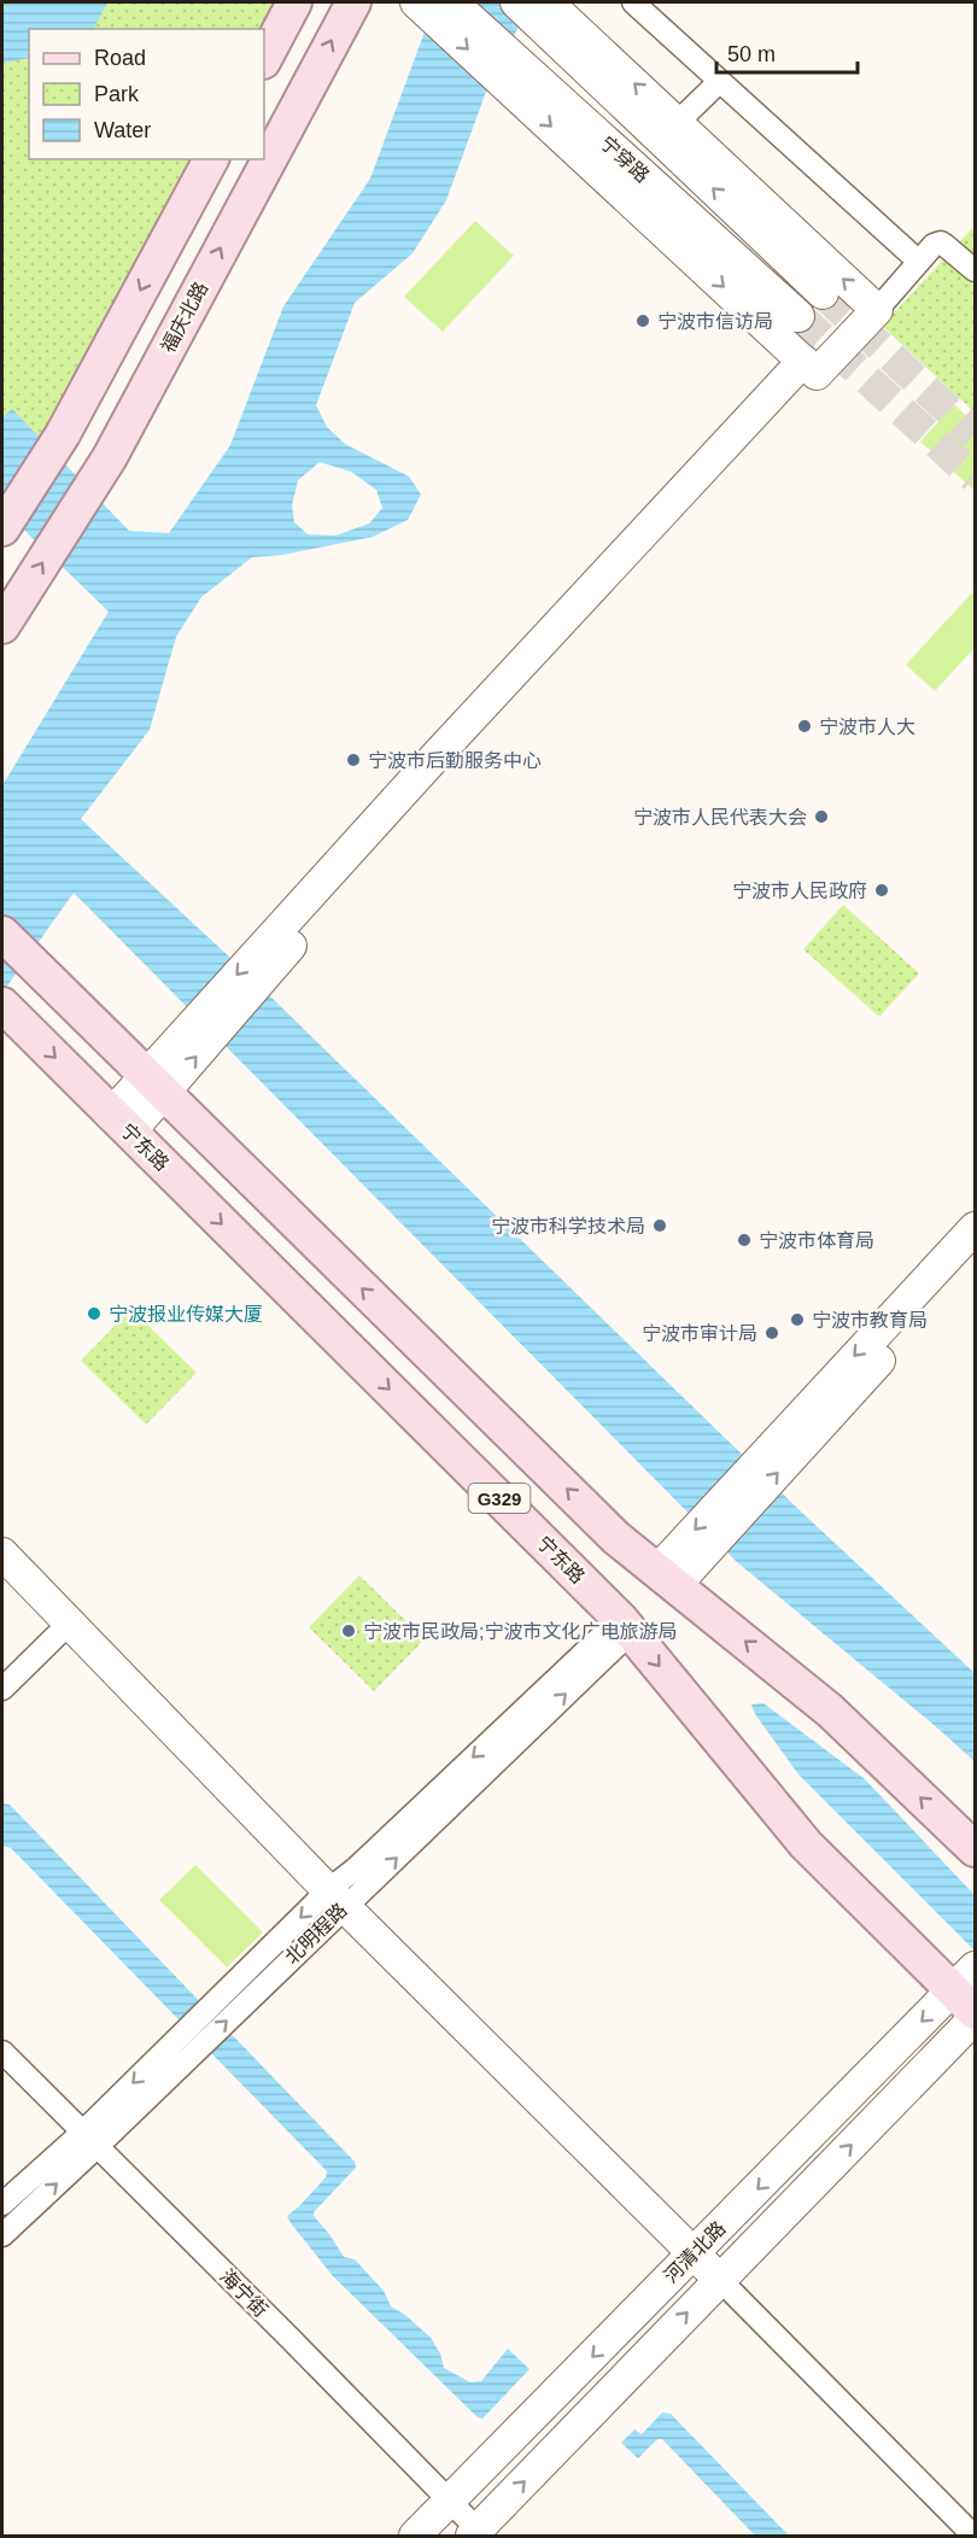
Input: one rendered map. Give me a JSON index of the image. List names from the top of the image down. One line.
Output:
{"streets":{"main road":["福庆北路","宁东路","G329"],"street":["宁穿路","北明程路","河清北路","海宁街"]},"crossings":[["宁东路","北明程路"],["宁东路","河清北路"],["北明程路","海宁街"],["河清北路","海宁街"]],"places":["宁波市信访局","宁波市人大","宁波市后勤服务中心","宁波市人民代表大会","宁波市人民政府","宁波市科学技术局","宁波市体育局","宁波报业传媒大厦","宁波市教育局","宁波市审计局","宁波市民政局;宁波市文化广电旅游局"],"legend":["Road","Park","Water"],"scale_bar":"50 m"}
